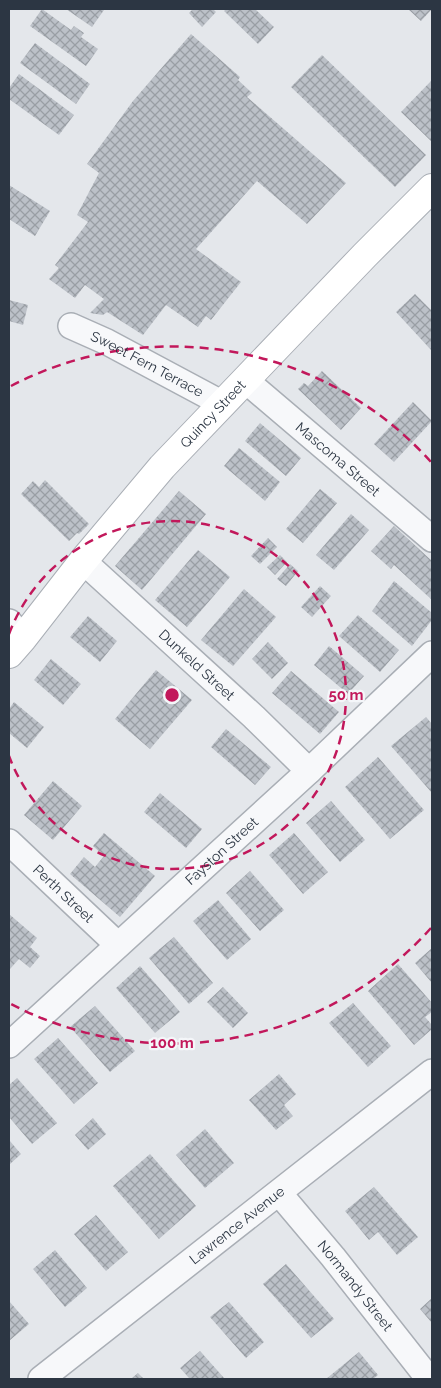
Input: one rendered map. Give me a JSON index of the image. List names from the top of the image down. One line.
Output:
{"streets":{"main road":["Quincy Street"],"street":["Sweet Fern Terrace","Mascoma Street","Dunkeld Street","Fayston Street","Perth Street","Lawrence Avenue","Normandy Street"]},"crossings":[["Sweet Fern Terrace","Quincy Street"],["Quincy Street","Mascoma Street"],["Quincy Street","Dunkeld Street"],["Dunkeld Street","Fayston Street"],["Fayston Street","Perth Street"],["Lawrence Avenue","Normandy Street"]],"rings":["50 m","100 m"]}
